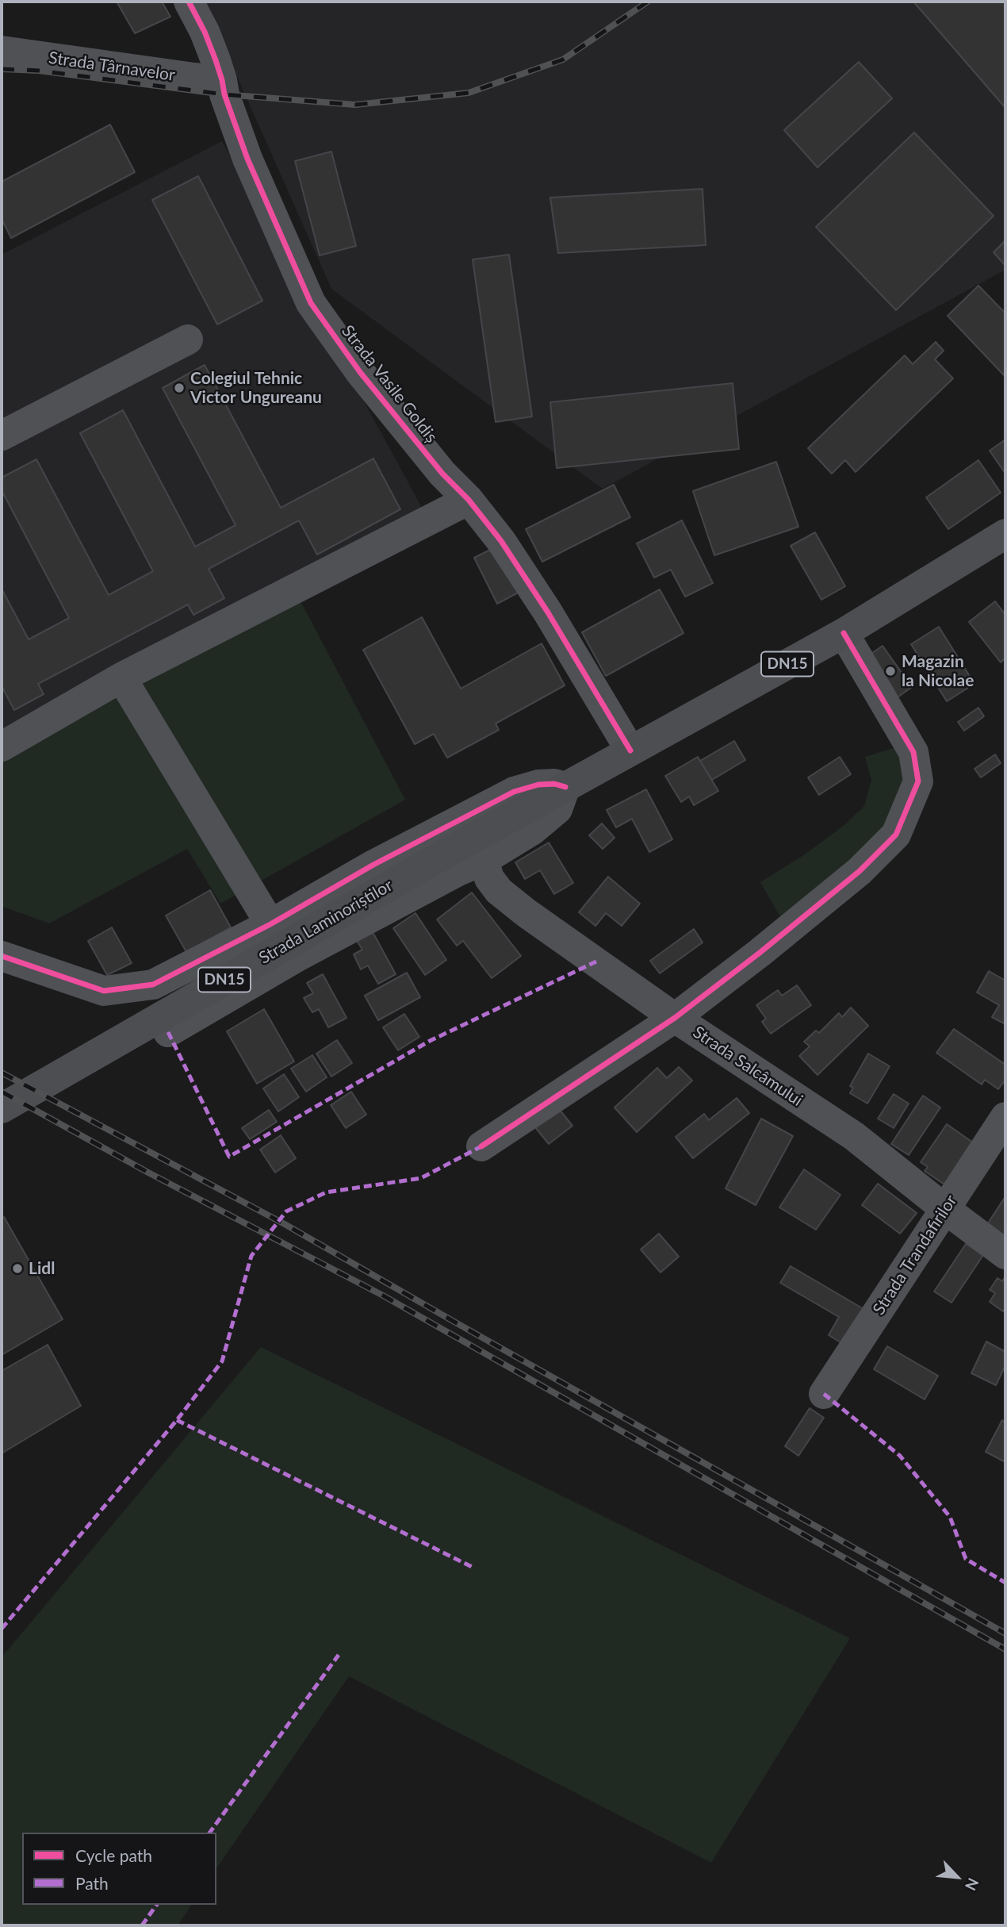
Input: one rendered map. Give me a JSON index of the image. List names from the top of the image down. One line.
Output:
{"streets":{"main road":["DN15","Strada Laminoriștilor"],"street":["Strada Târnavelor","Strada Vasile Goldiș","Strada Salcâmului","Strada Trandafirilor"]},"crossings":[["Strada Târnavelor","Strada Vasile Goldiș"],["Strada Vasile Goldiș","DN15"],["DN15","Strada Laminoriștilor"],["Strada Salcâmului","Strada Trandafirilor"]],"places":["Colegiul Tehnic Victor Ungureanu","Magazin la Nicolae","Lidl"],"legend":["Cycle path","Path"],"north":"bottom right"}
